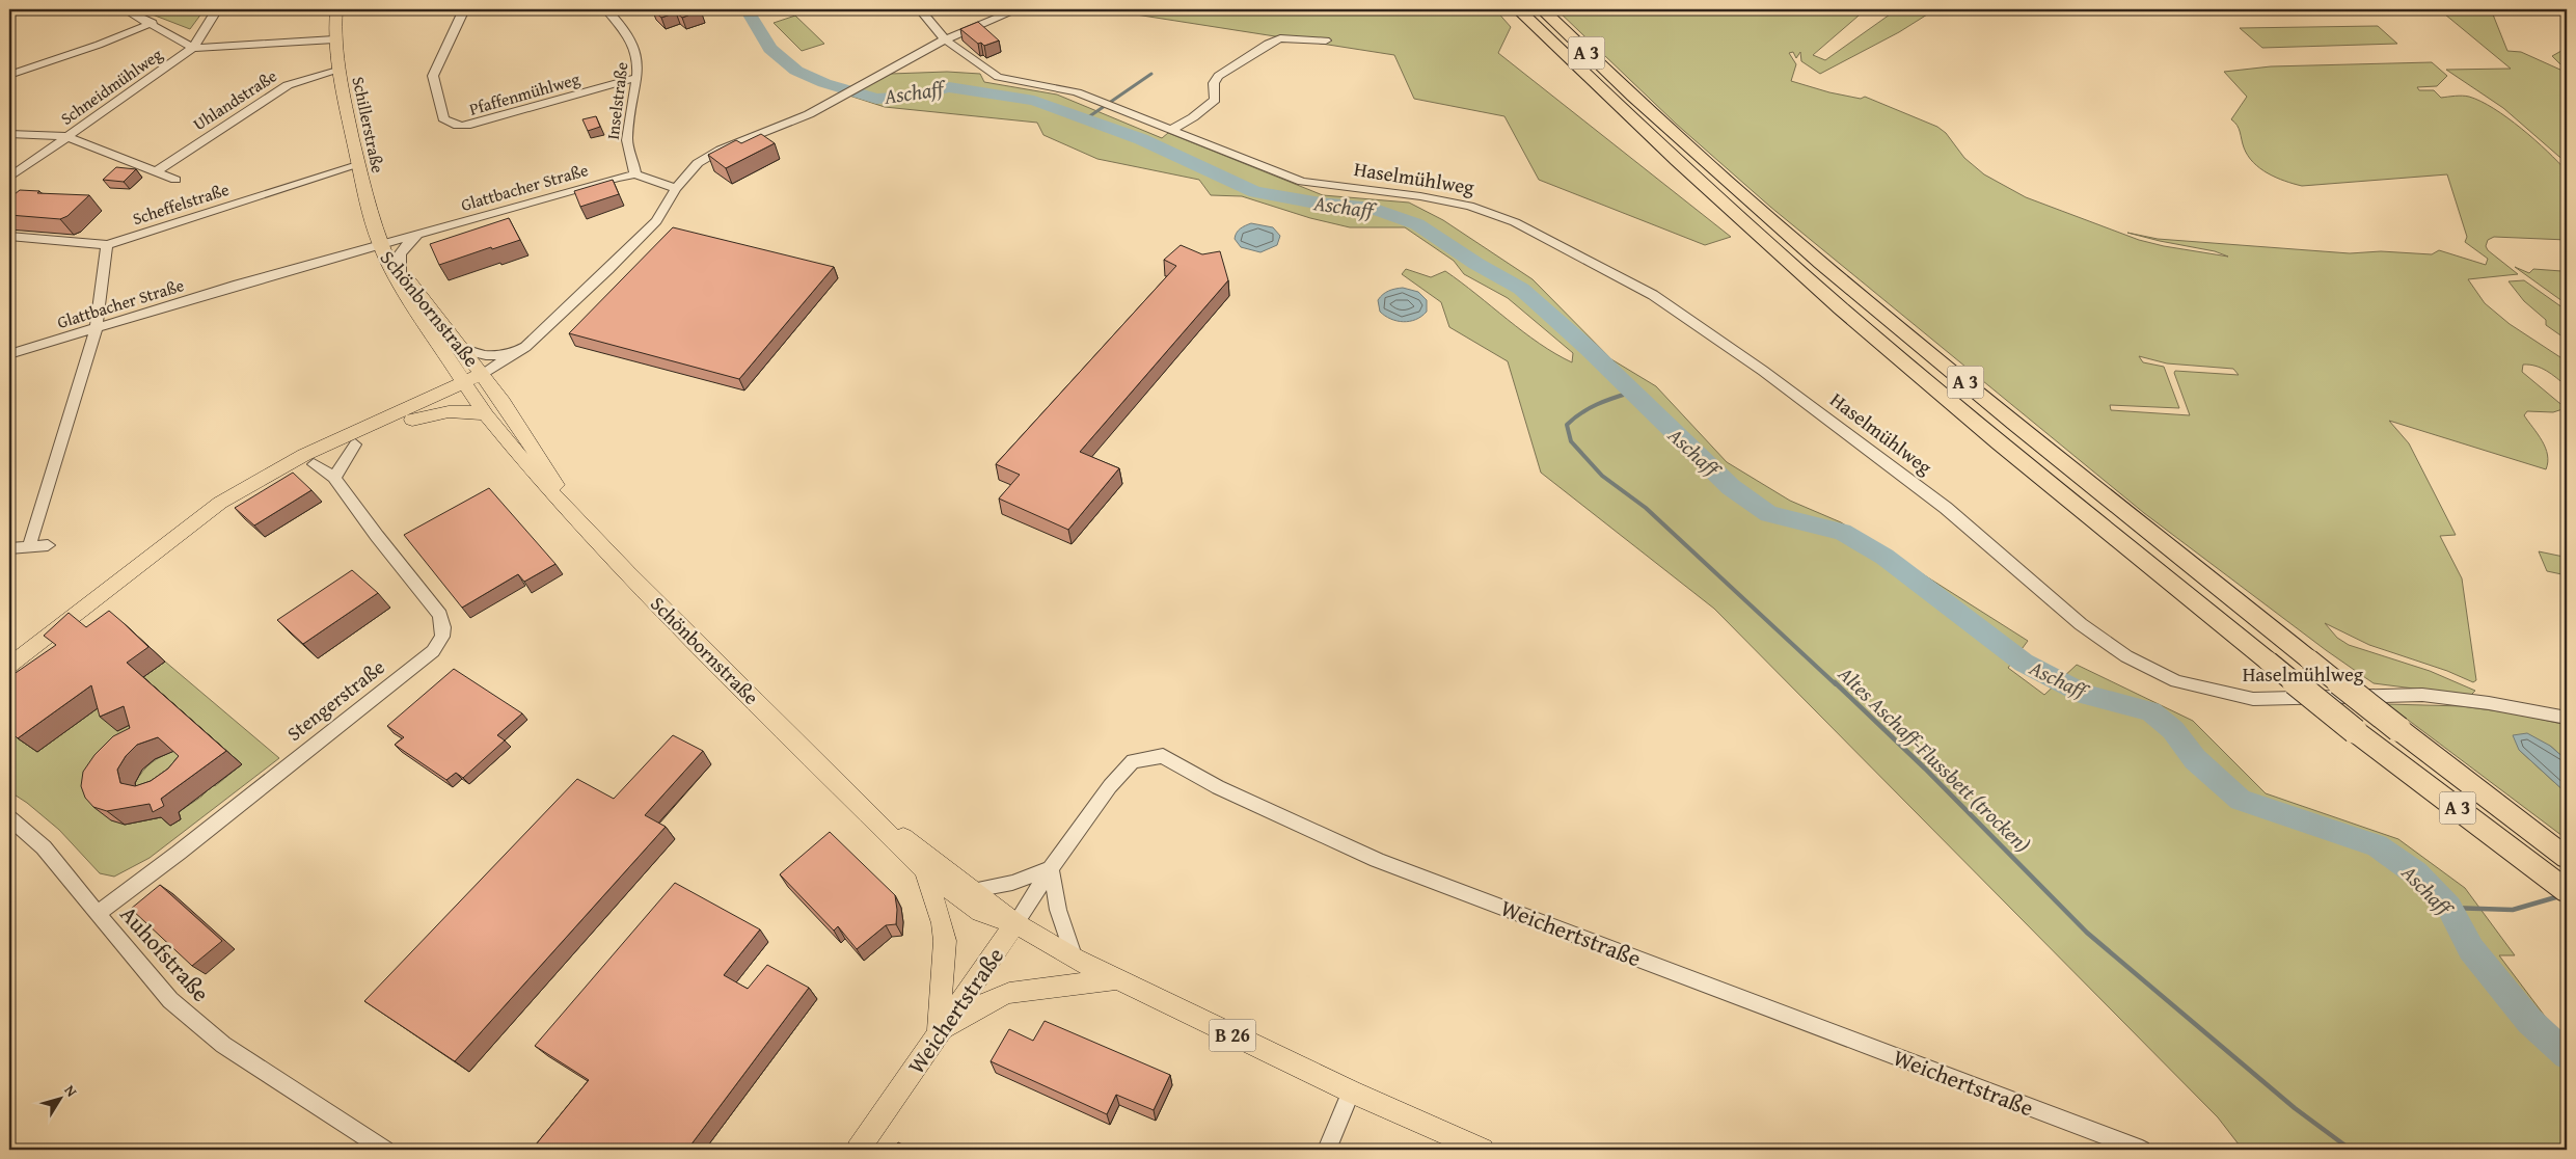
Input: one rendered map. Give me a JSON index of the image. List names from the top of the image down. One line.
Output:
{"streets":{"highway":["A 3"],"main road":["Schillerstraße","Schönbornstraße","Weichertstraße","B 26"],"street":["Schneidmühlweg","Pfaffenmühlweg","Uhlandstraße","Inselstraße","Haselmühlweg","Glattbacher Straße","Scheffelstraße","Stengerstraße","Auhofstraße"]},"crossings":[["Pfaffenmühlweg","Inselstraße"],["Uhlandstraße","Schillerstraße"],["Inselstraße","Glattbacher Straße"],["Schillerstraße","Glattbacher Straße"],["Schillerstraße","Scheffelstraße"],["Schillerstraße","Schönbornstraße"],["Glattbacher Straße","Schönbornstraße"],["Schönbornstraße","Weichertstraße"],["Stengerstraße","Auhofstraße"]],"water":["Aschaff","Altes Aschaff-Flussbett (trocken)"],"north":"top right"}
